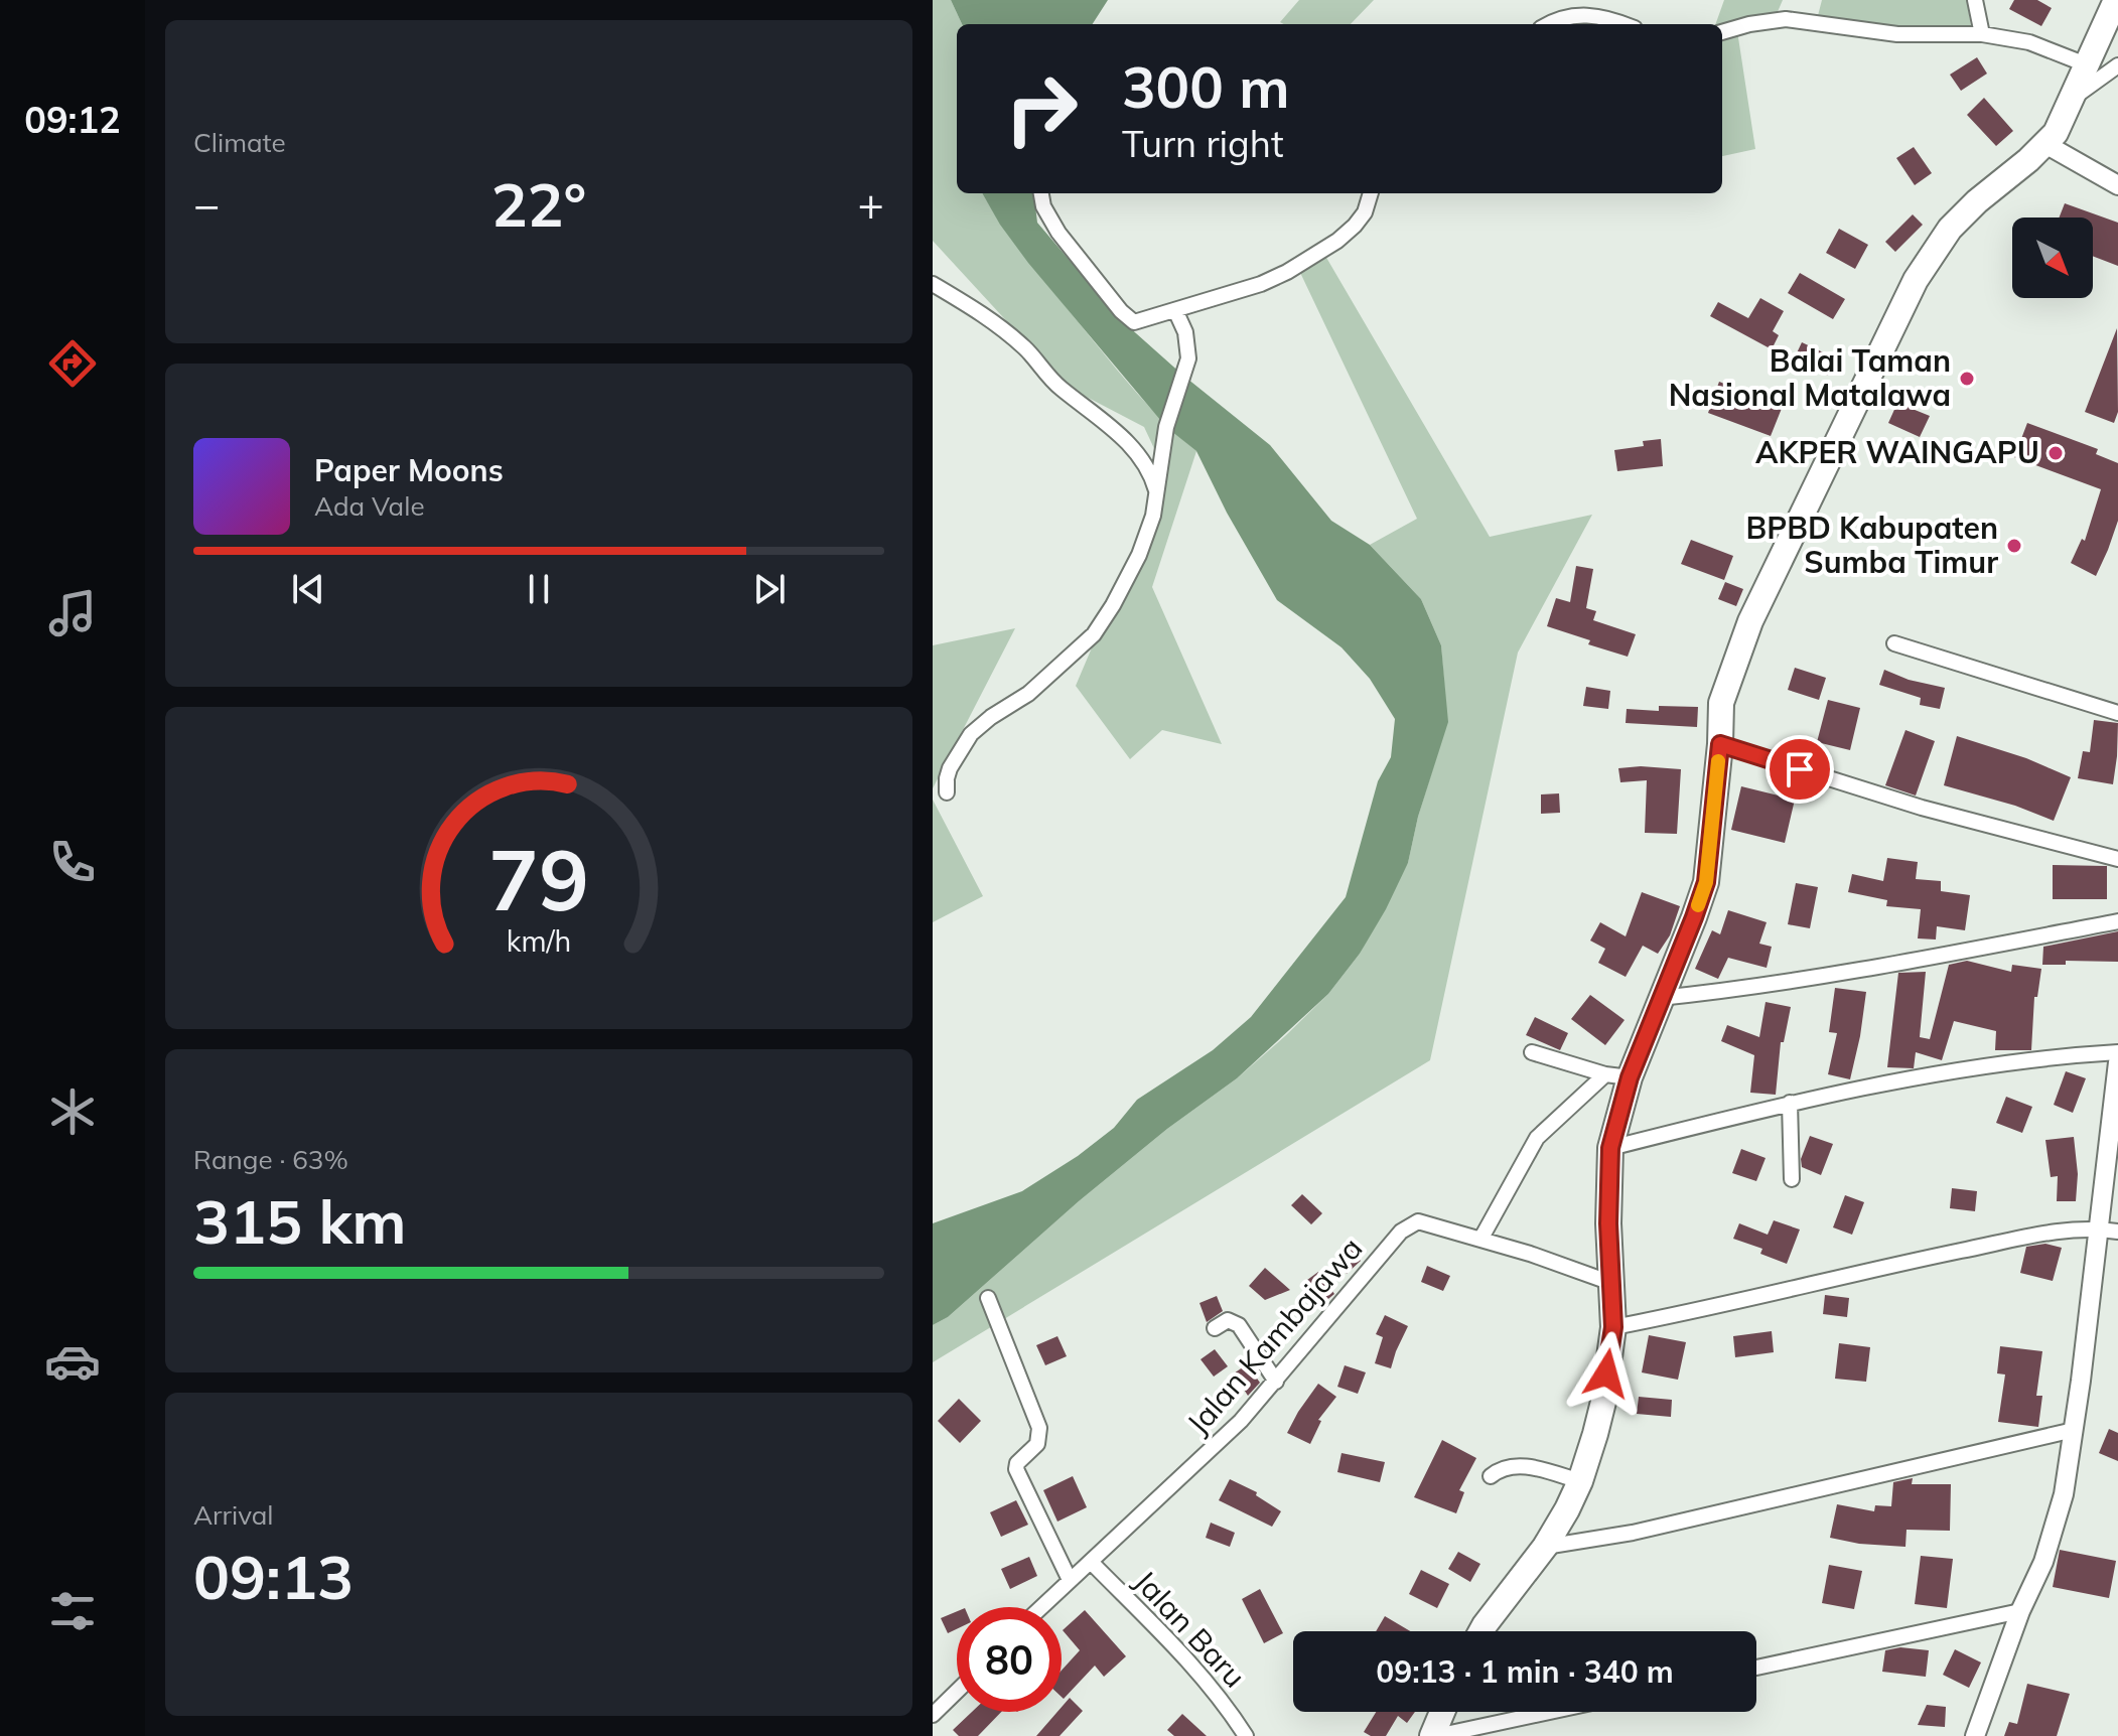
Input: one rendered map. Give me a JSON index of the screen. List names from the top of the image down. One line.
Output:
{"streets":{"street":["Jalan Kambajawa","Jalan Baru"]},"crossings":[["Jalan Kambajawa","Jalan Baru"]],"places":["Balai Taman Nasional Matalawa","AKPER WAINGAPU","BPBD Kabupaten Sumba Timur"],"north":"bottom right","page":{"tabs":"09:12","tile":["Climate",["Range · 63%","315 km"],["Arrival","09:13"]],"turn":["300 m","Turn right"],"heat":["−","22°","+"],"song":["Paper Moons","Ada Vale"],"limit":"80","trip":"09:13 · 1 min · 340 m","gauge":["79","km/h"]}}
